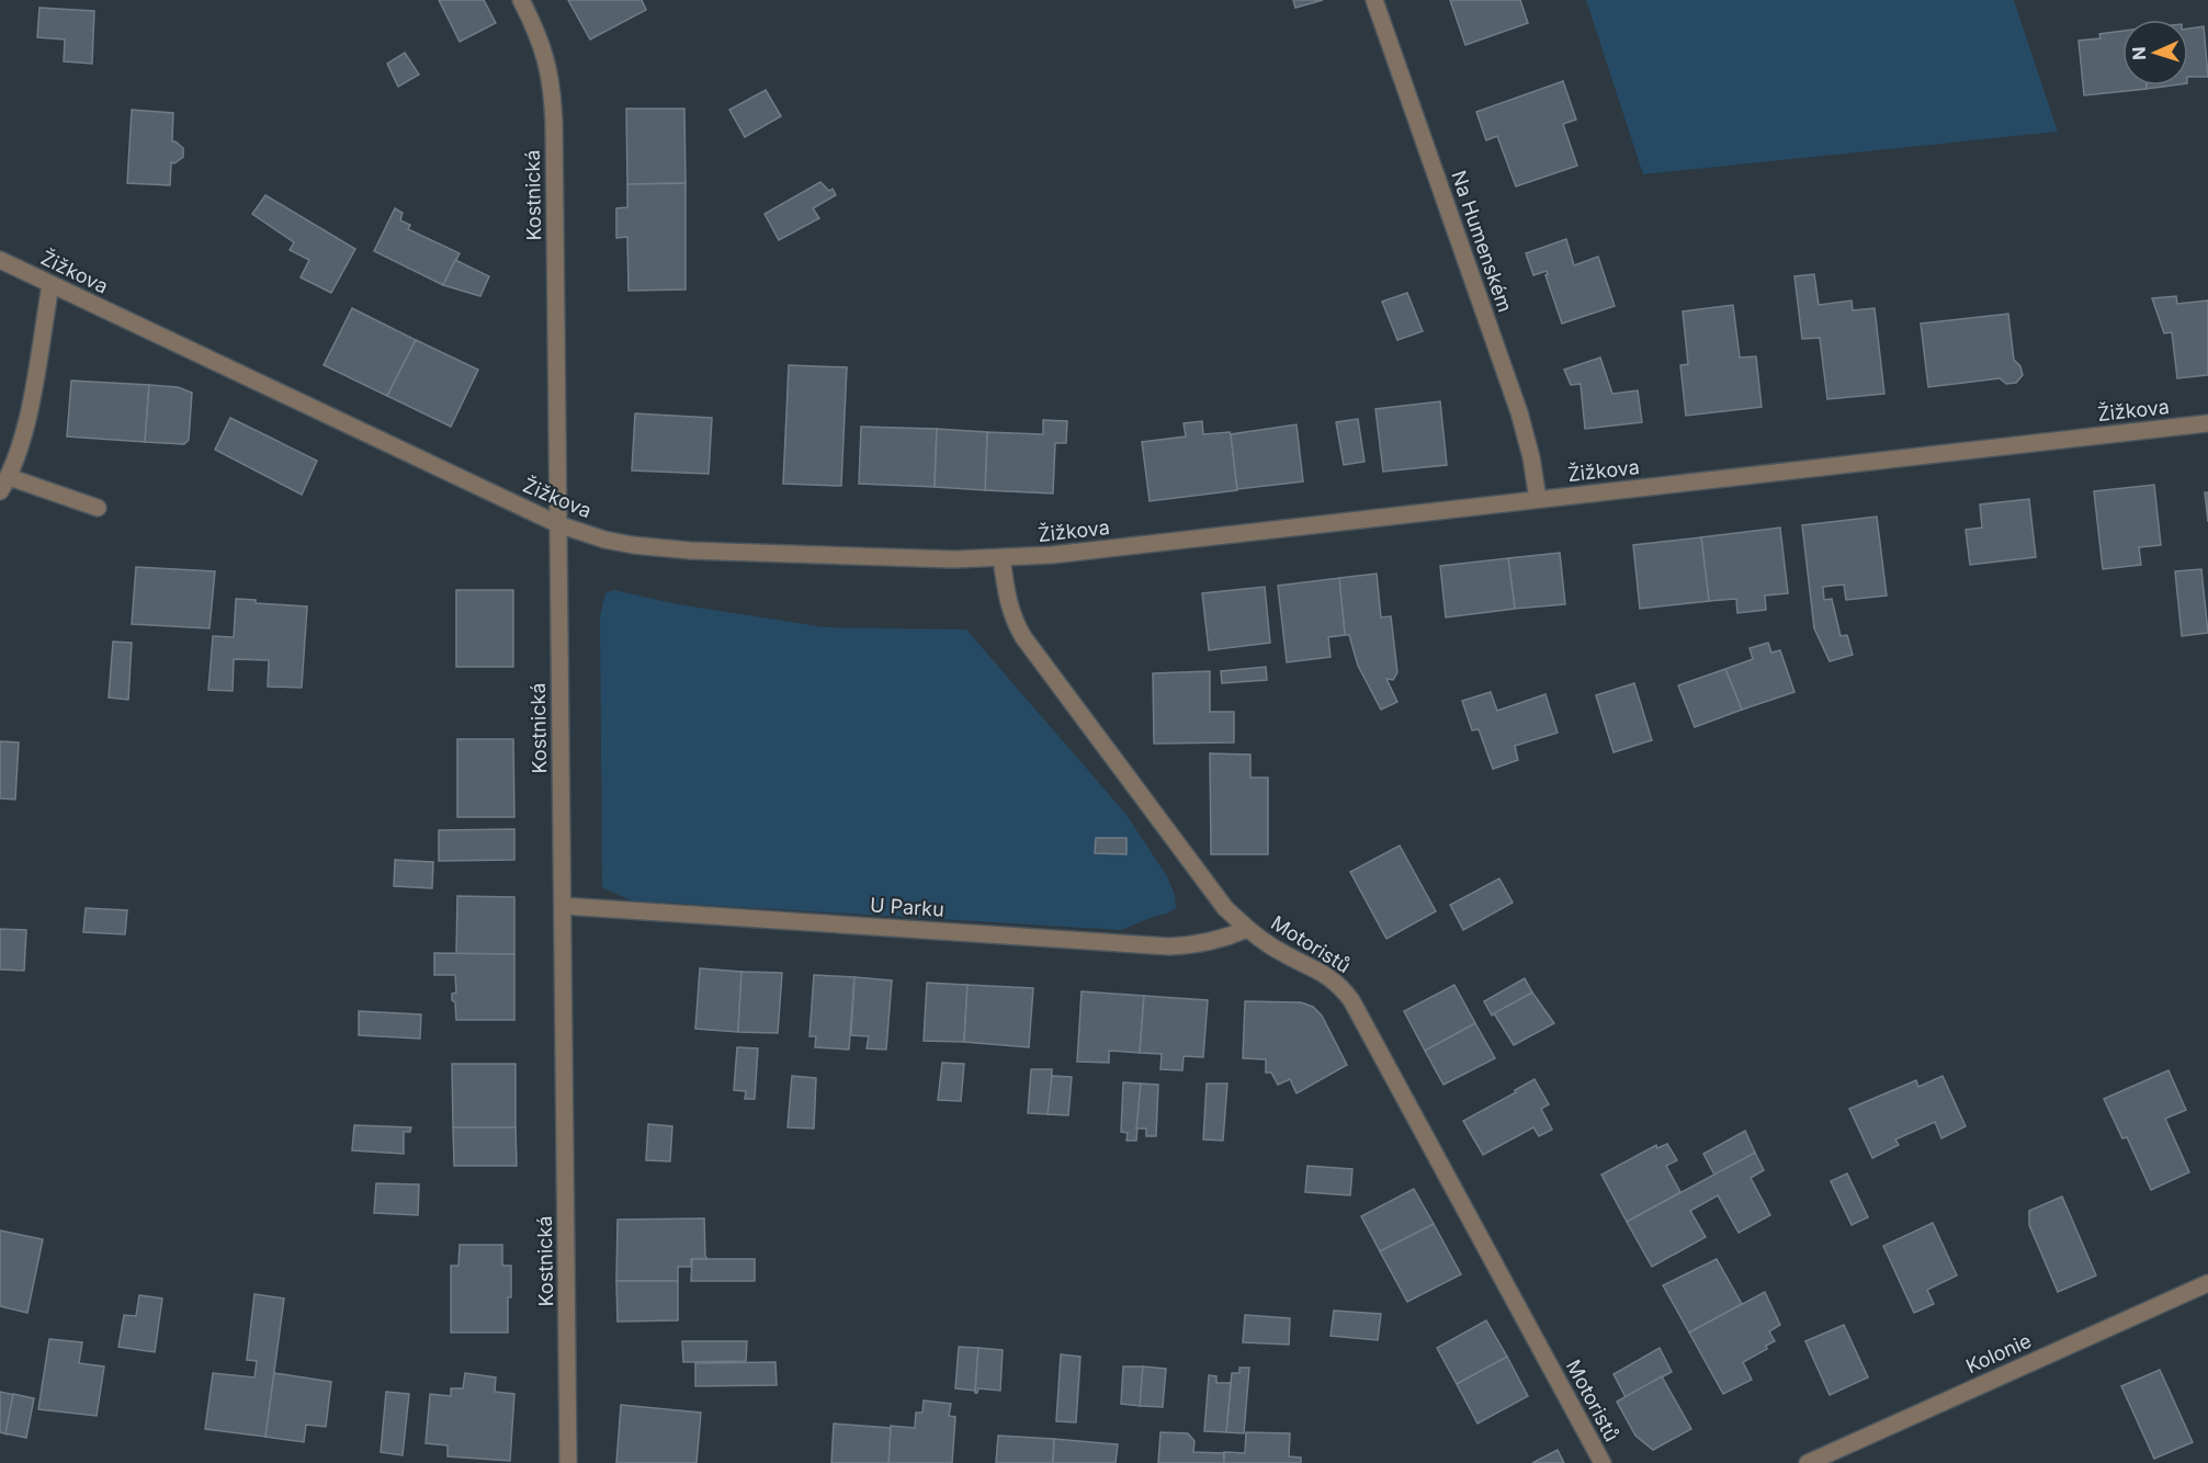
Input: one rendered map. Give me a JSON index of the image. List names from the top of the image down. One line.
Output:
{"streets":{"street":["Kostnická","Na Humenském","Žižkova","U Parku","Motoristů","Kolonie"]},"crossings":[["Kostnická","Žižkova"],["Kostnická","U Parku"],["Na Humenském","Žižkova"],["Žižkova","Motoristů"],["U Parku","Motoristů"]],"north":"left"}
